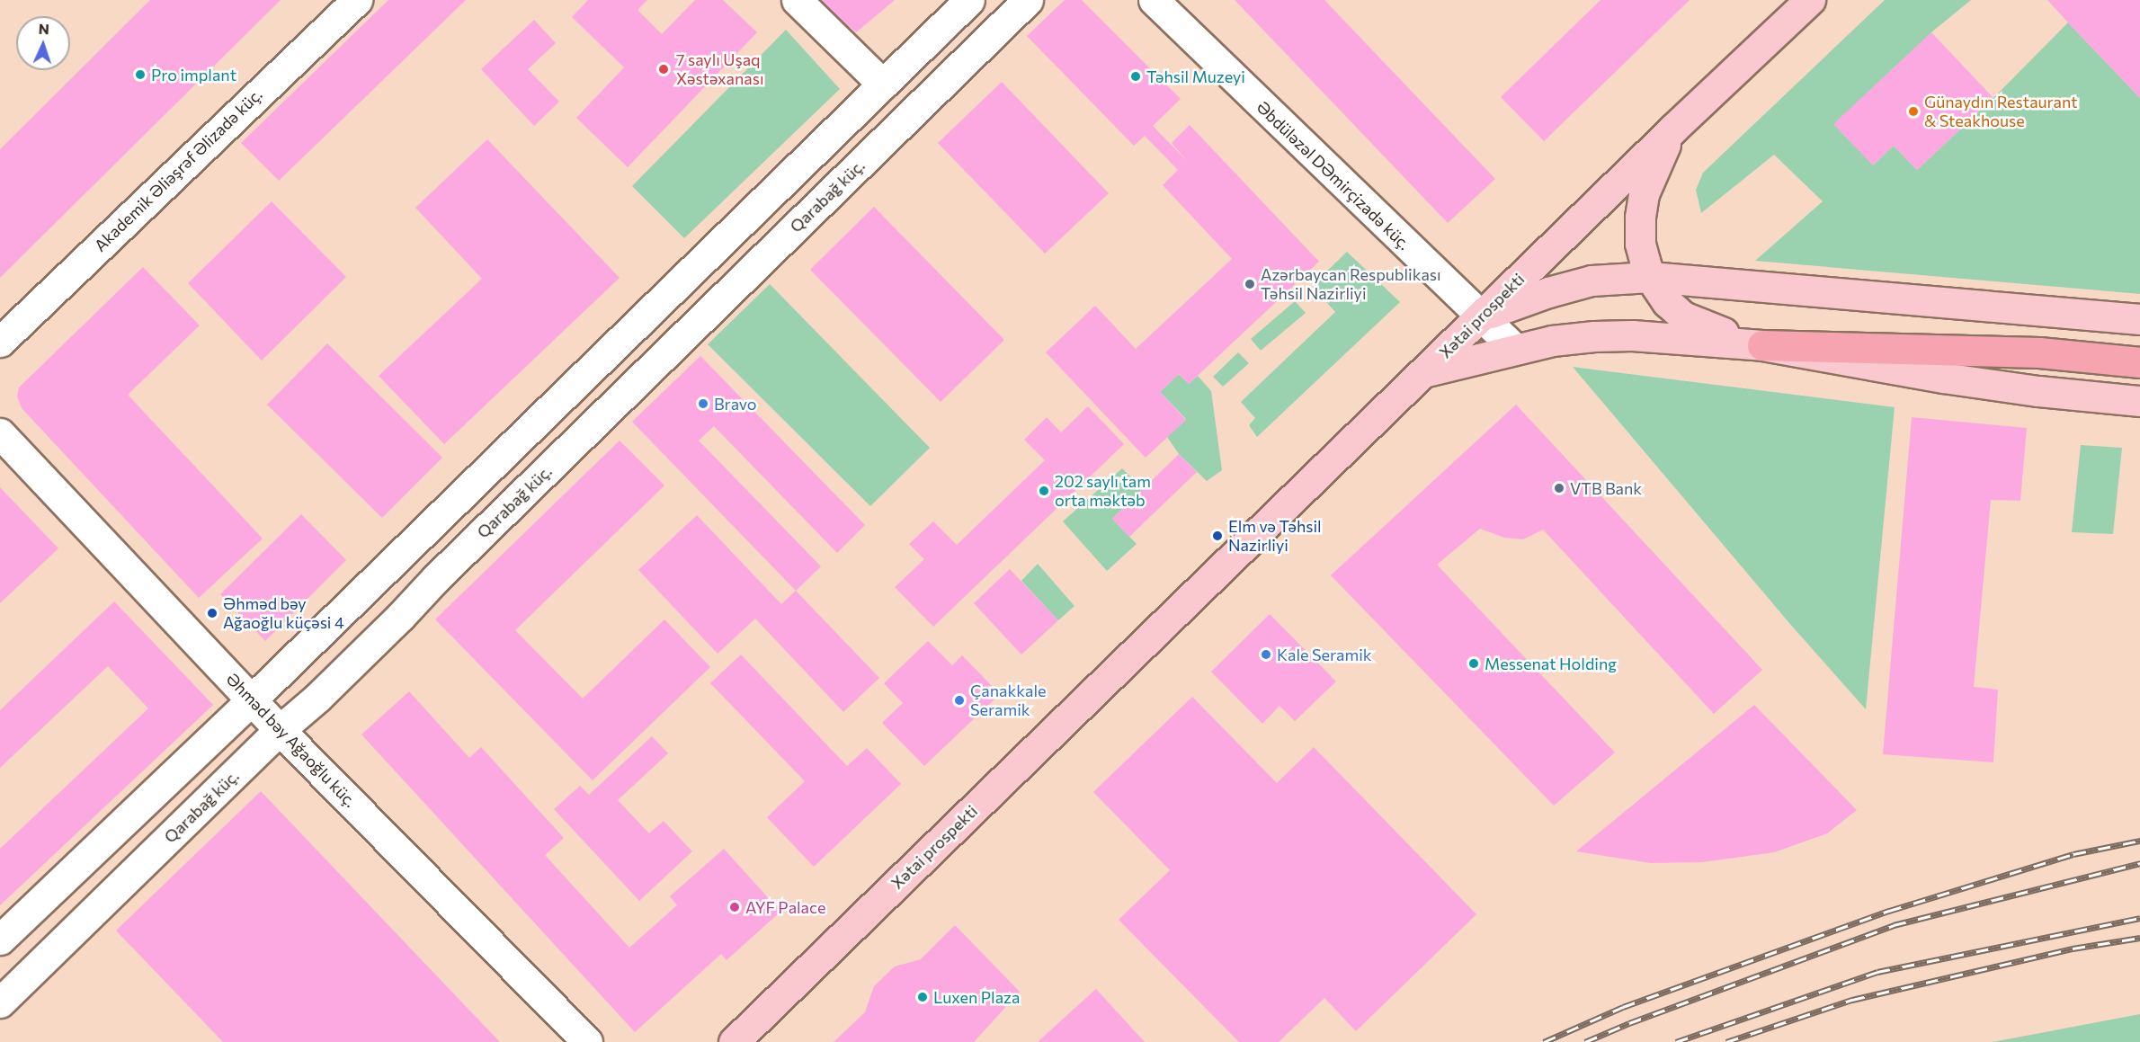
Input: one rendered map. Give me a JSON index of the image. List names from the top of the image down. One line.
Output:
{"streets":{"main road":["Xətai prospekti"],"street":["Akademik Əliəşrəf Əlizadə küç.","Əbdüləzəl DƏmirçizadə küç.","Qarabağ küç.","Əhməd bəy Ağaoğlu küç."]},"crossings":[["Əbdüləzəl DƏmirçizadə küç.","Xətai prospekti"],["Qarabağ küç.","Əhməd bəy Ağaoğlu küç."]],"places":["7 saylı Uşaq Xəstəxanası","Pro implant","Təhsil Muzeyi","Günaydın Restaurant & Steakhouse","Azərbaycan Respublikası Təhsil Nazirliyi","Bravo","VTB Bank","202 saylı tam orta məktəb","Elm və Təhsil Nazirliyi","Əhməd bəy Ağaoğlu küçəsi 4","Kale Seramik","Messenat Holding","Çanakkale Seramik","AYF Palace","Luxen Plaza"],"north":"top"}
